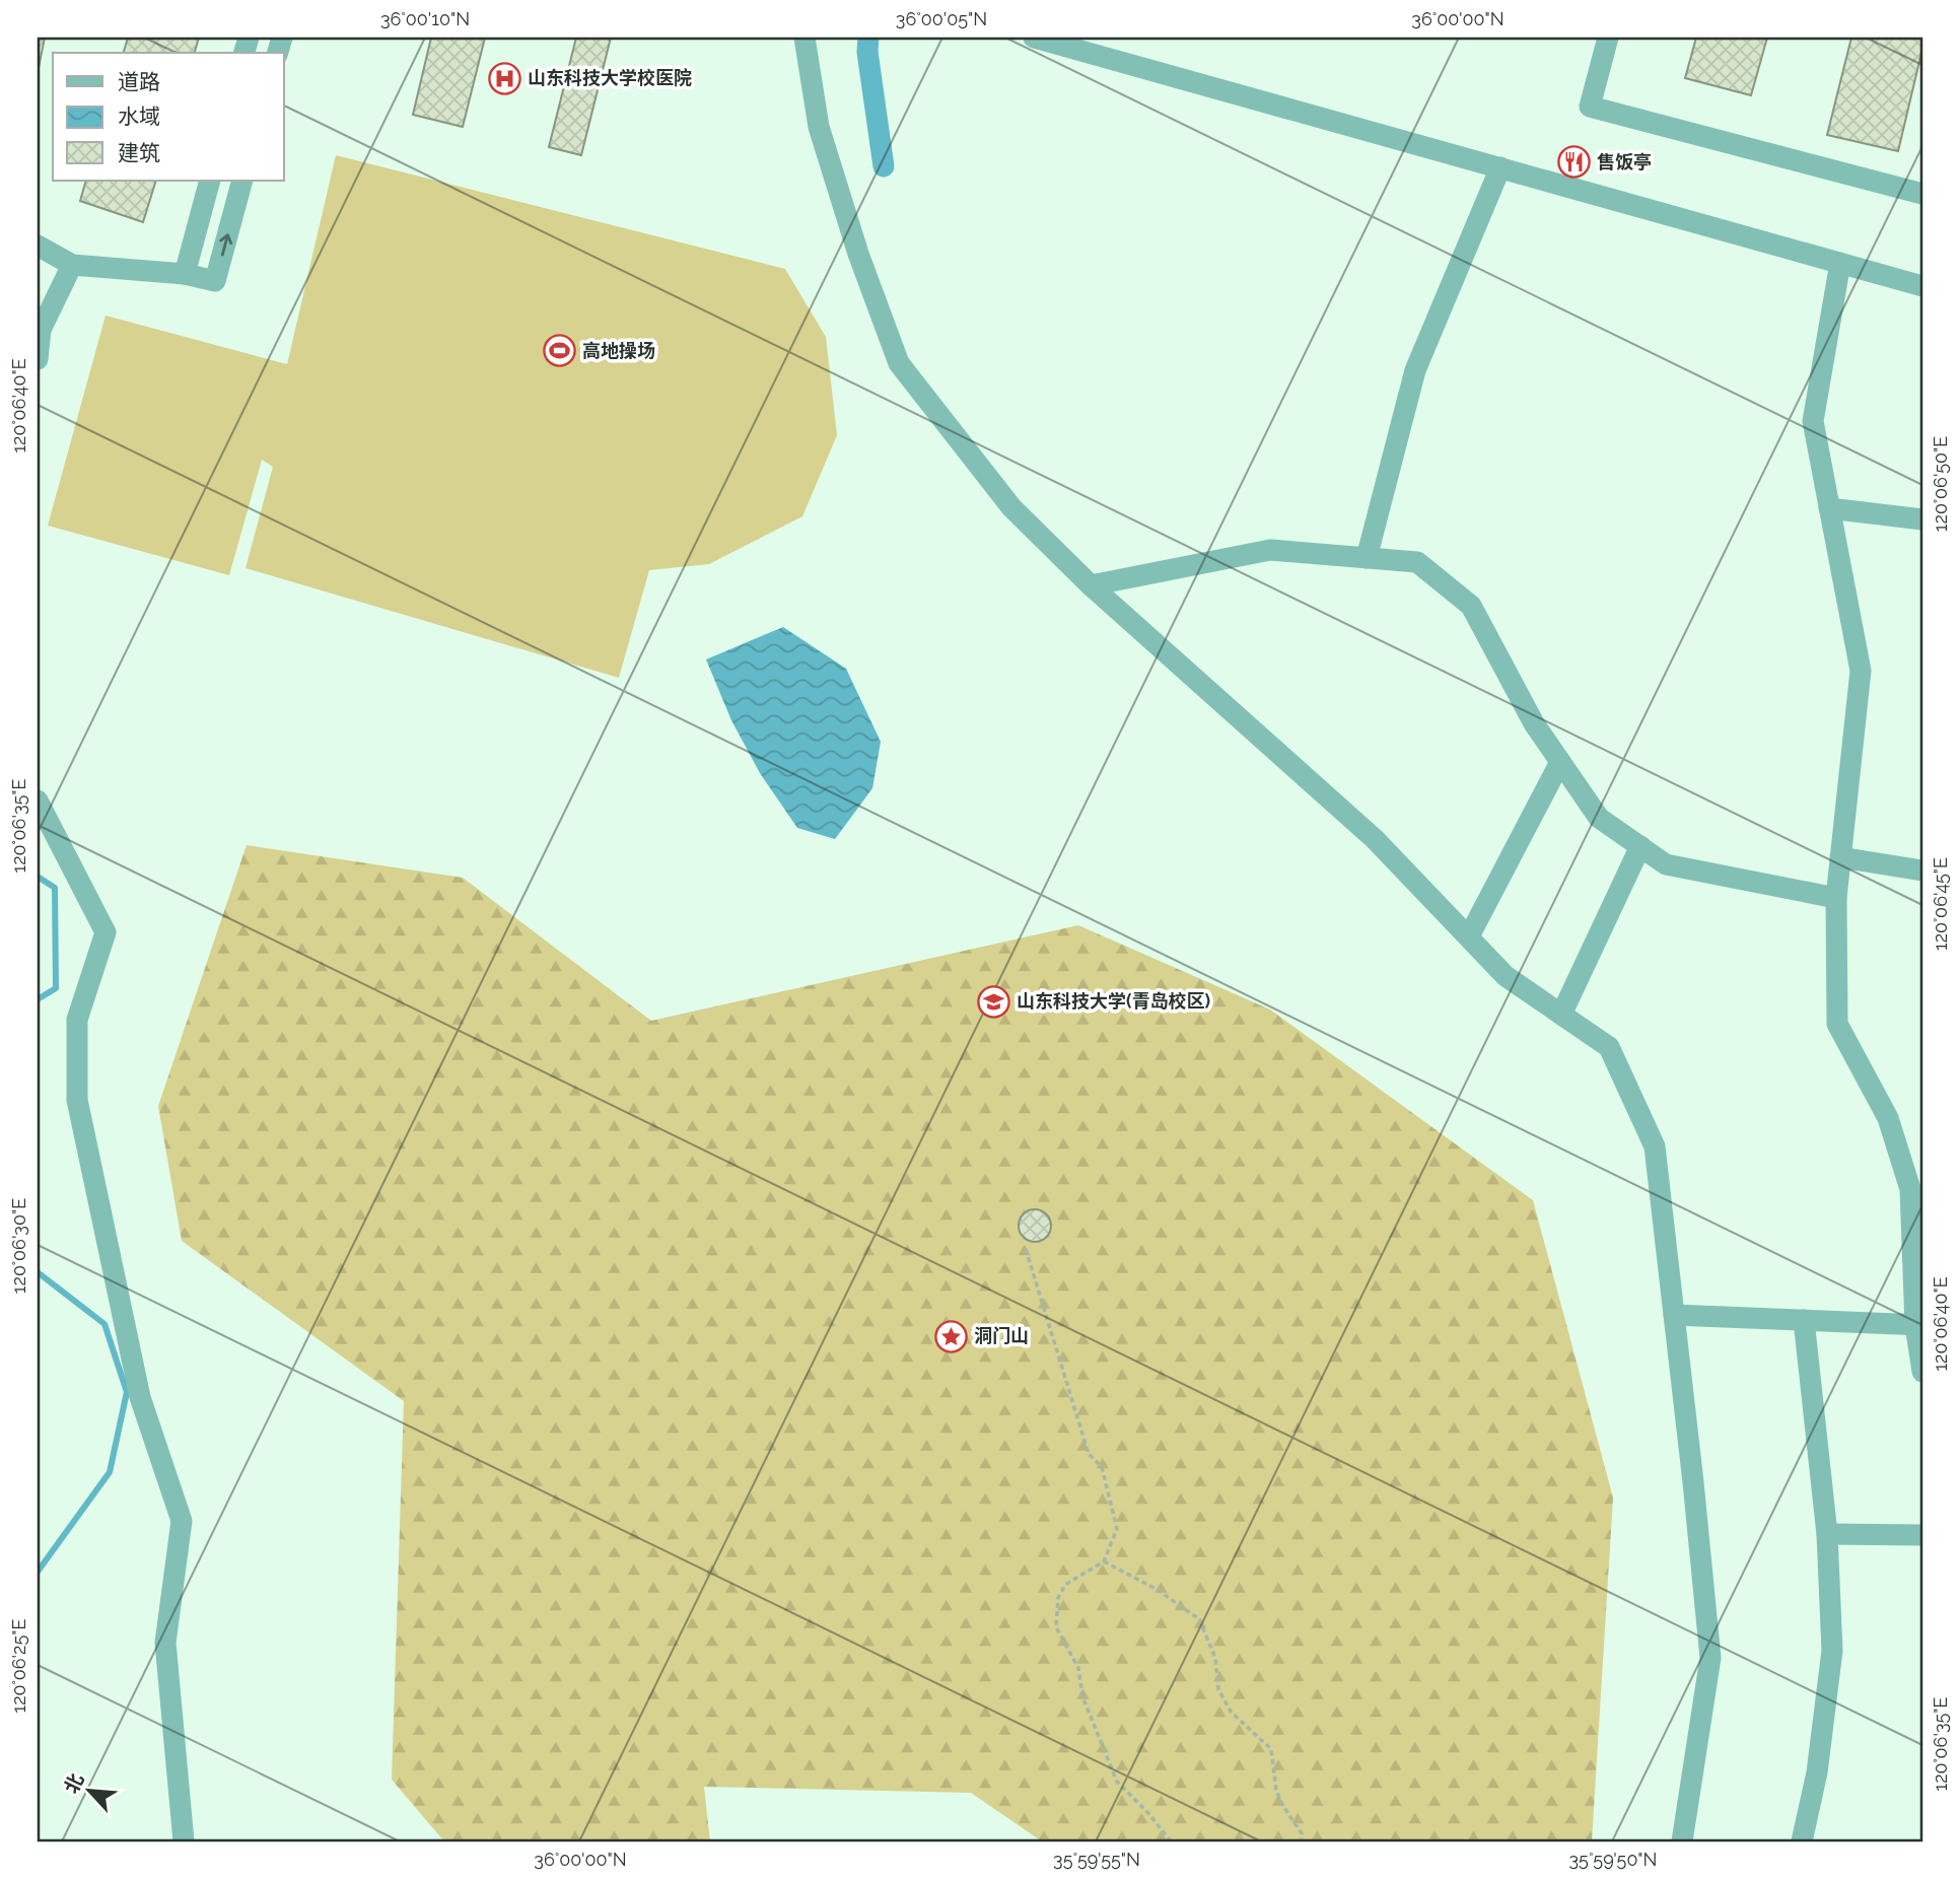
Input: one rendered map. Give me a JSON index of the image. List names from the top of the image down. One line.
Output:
{"places":{"hospital":["山东科技大学校医院"],"restaurant":["售饭亭"],"sports":["高地操场"],"school or university":["山东科技大学(青岛校区)"],"place":["洞门山"]},"legend":["道路","水域","建筑"],"north":"top left","coordinates":["36°00'10\"N","36°00'05\"N","36°00'00\"N","120°06'40\"E","120°06'50\"E","120°06'35\"E","120°06'45\"E","120°06'30\"E","120°06'25\"E","35°59'55\"N","35°59'50\"N"]}
